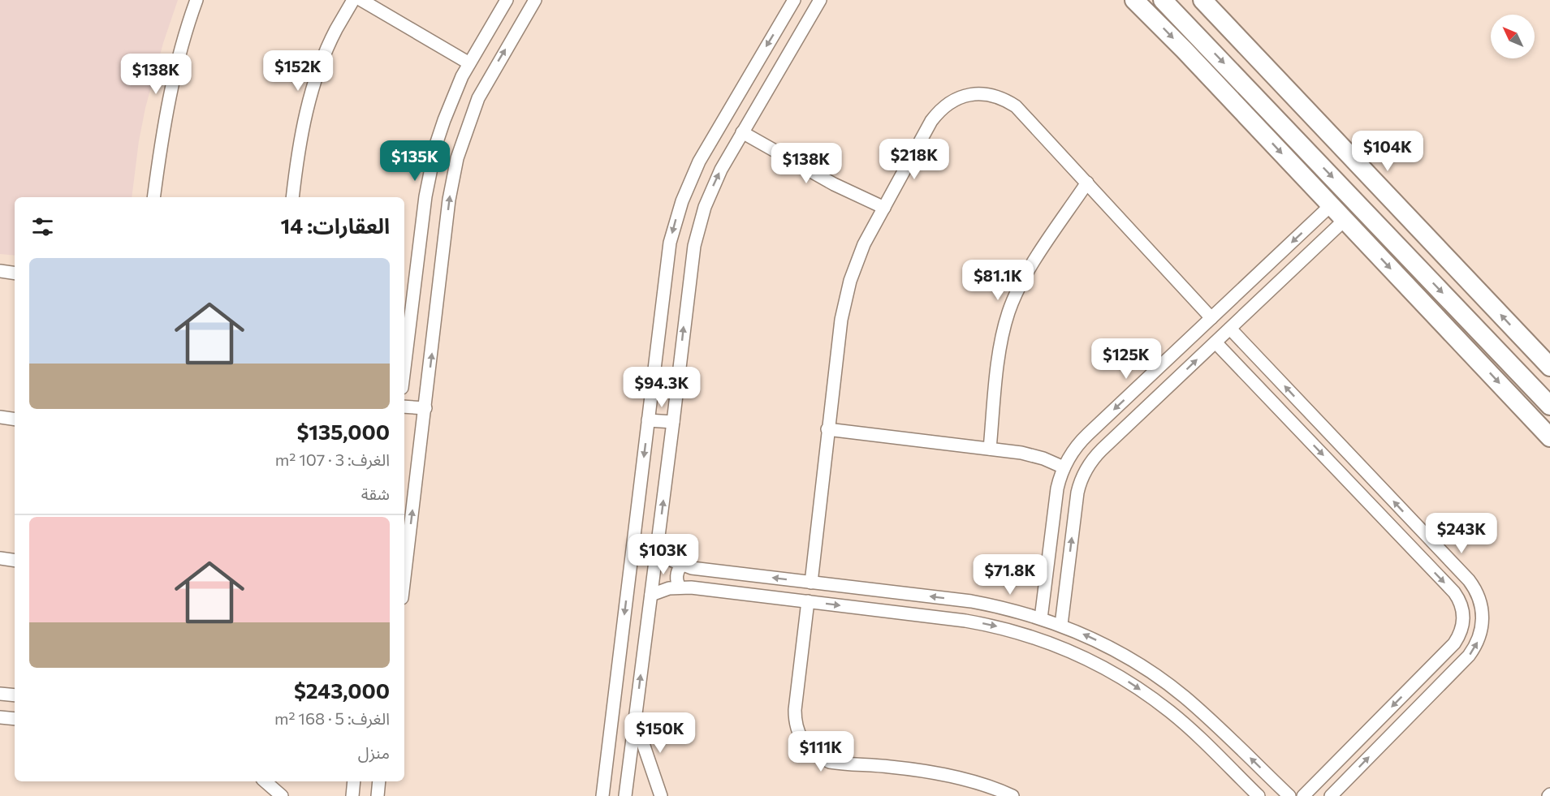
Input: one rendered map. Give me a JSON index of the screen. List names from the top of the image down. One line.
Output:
{"north":"top left","page":{"price":["$152K","$138K","$104K","$218K","$135K","$138K","$81.1K","$125K","$94.3K","$243K","$103K","$71.8K","$150K","$111K"],"heading":"العقارات: 14","list":[{"name":"$135,000","note":"الغرف: 3 · 107 m² · شقة"},{"name":"$243,000","note":"الغرف: 5 · 168 m² · منزل"}]}}
